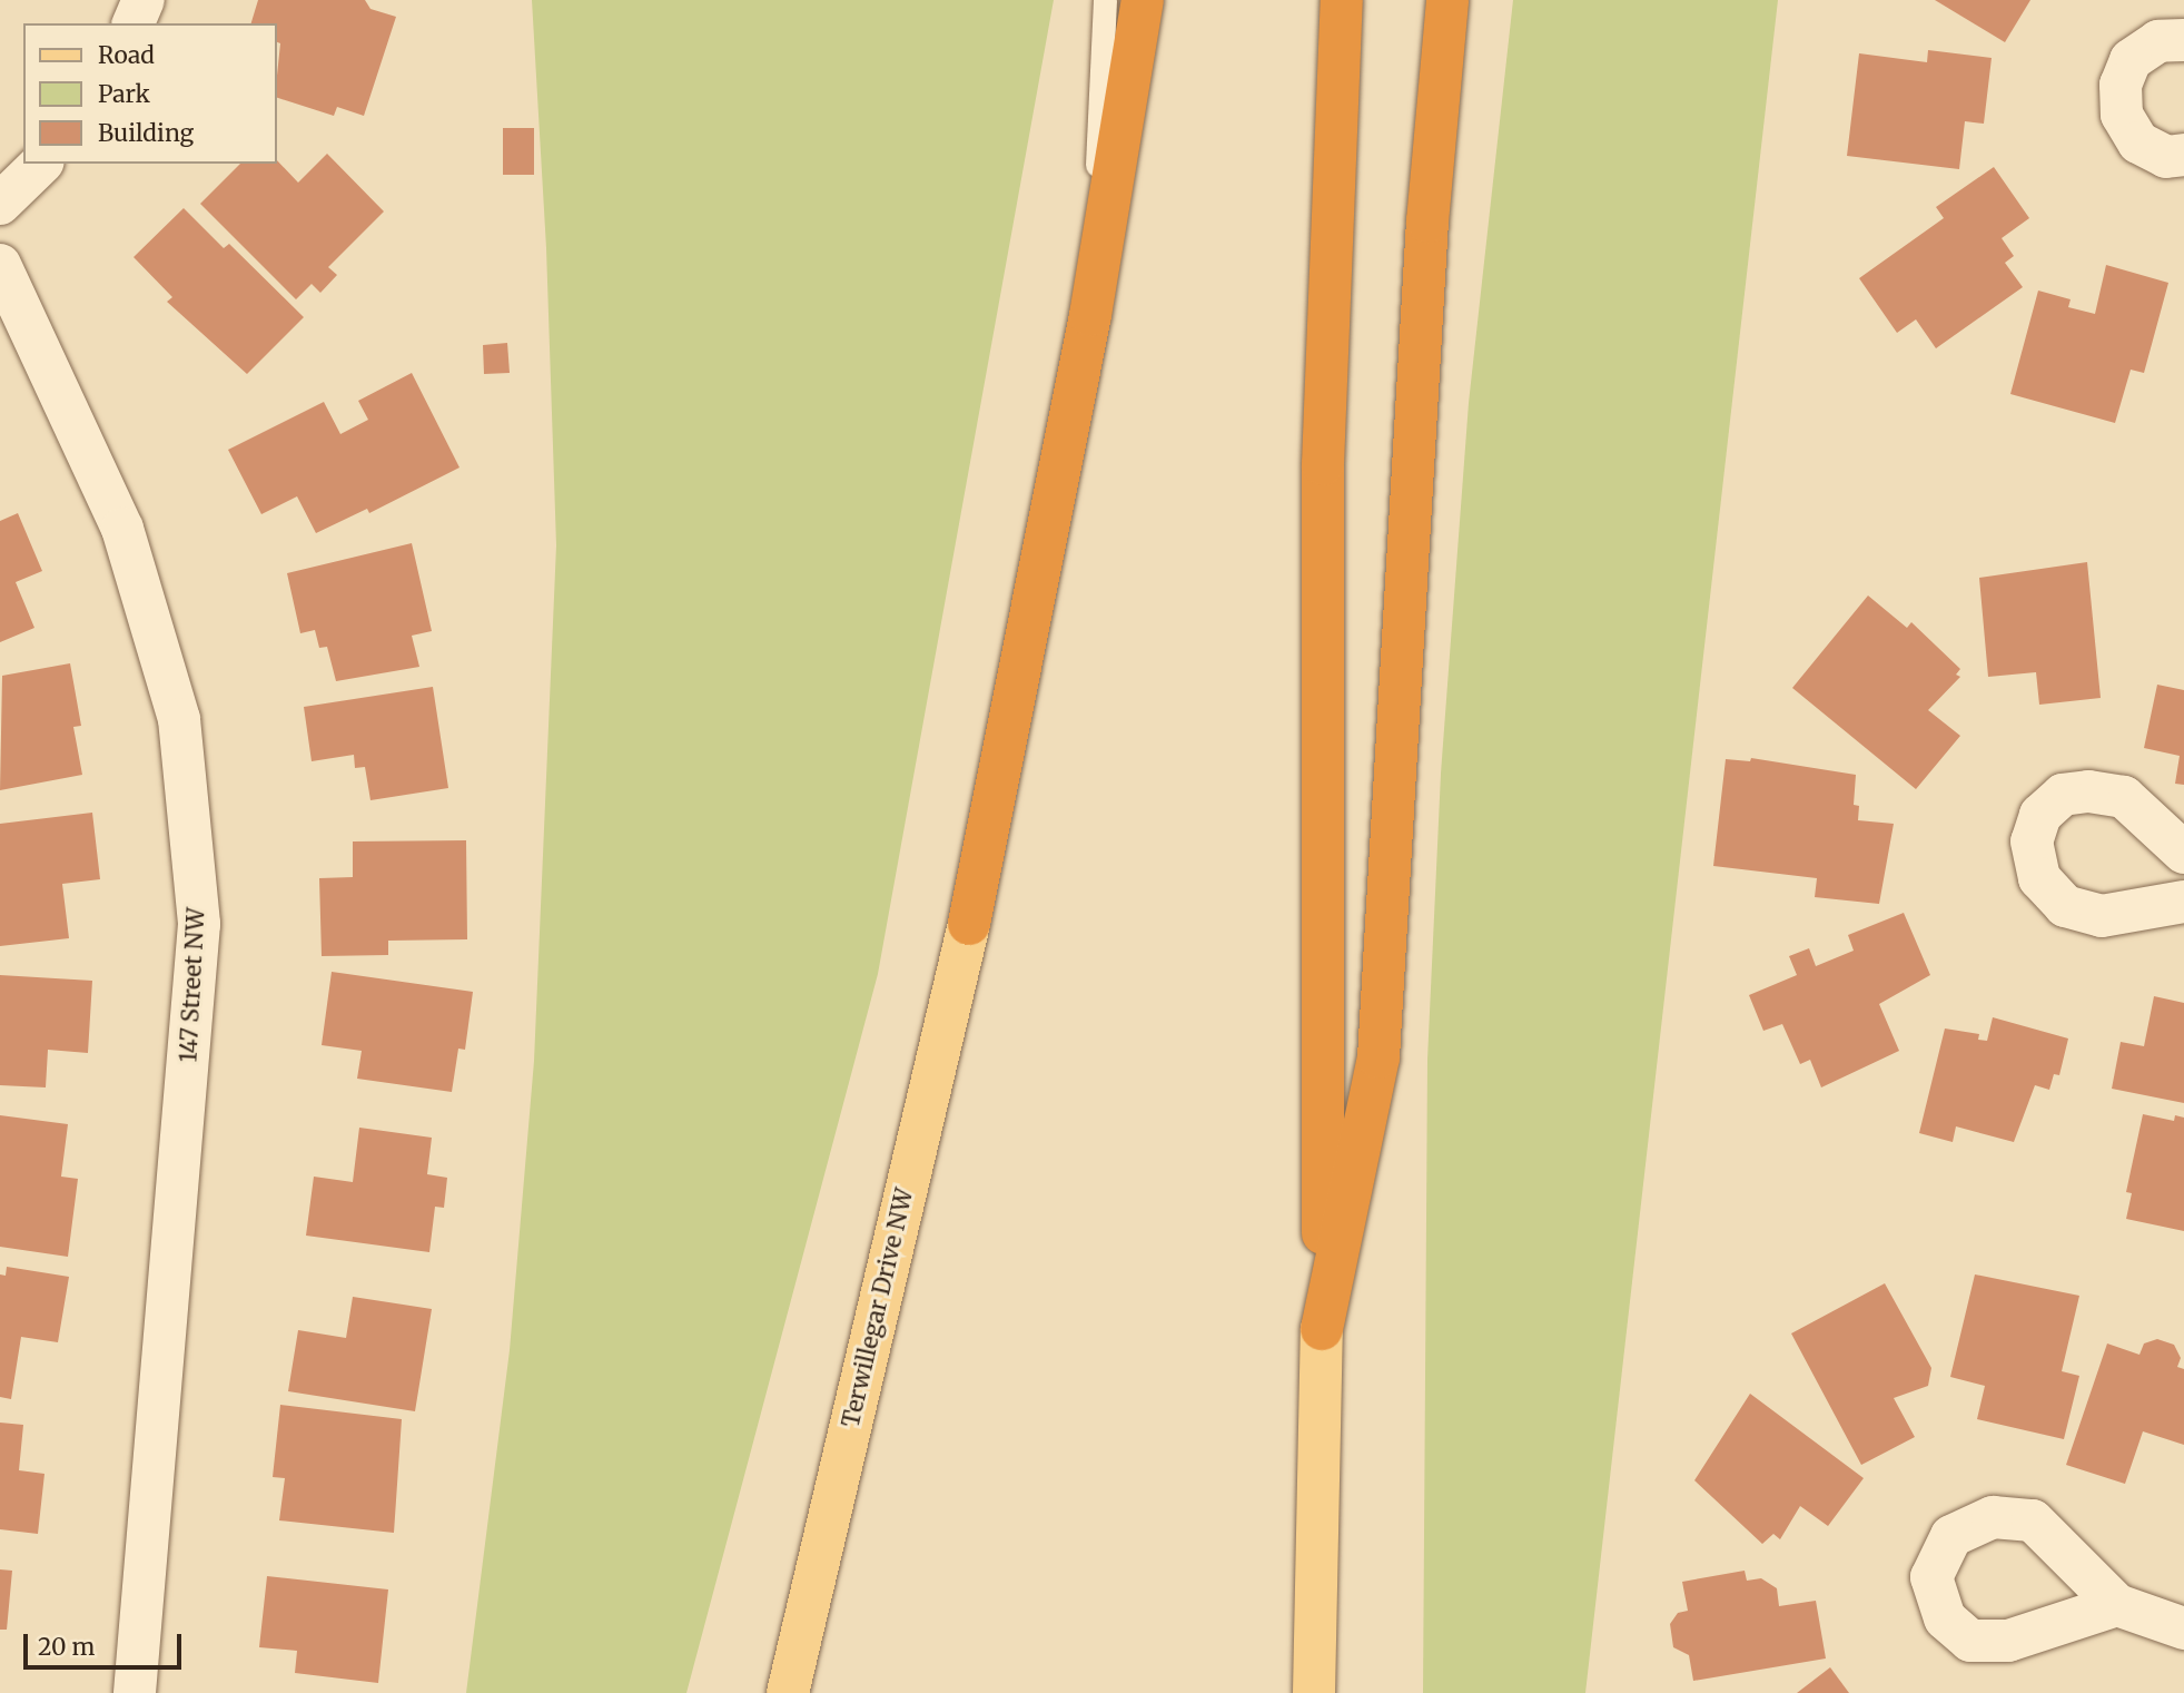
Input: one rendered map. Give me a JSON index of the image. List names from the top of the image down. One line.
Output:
{"streets":{"main road":["Terwillegar Drive NW"],"street":["147 Street NW"]},"legend":["Road","Park","Building"],"scale_bar":"20 m"}
